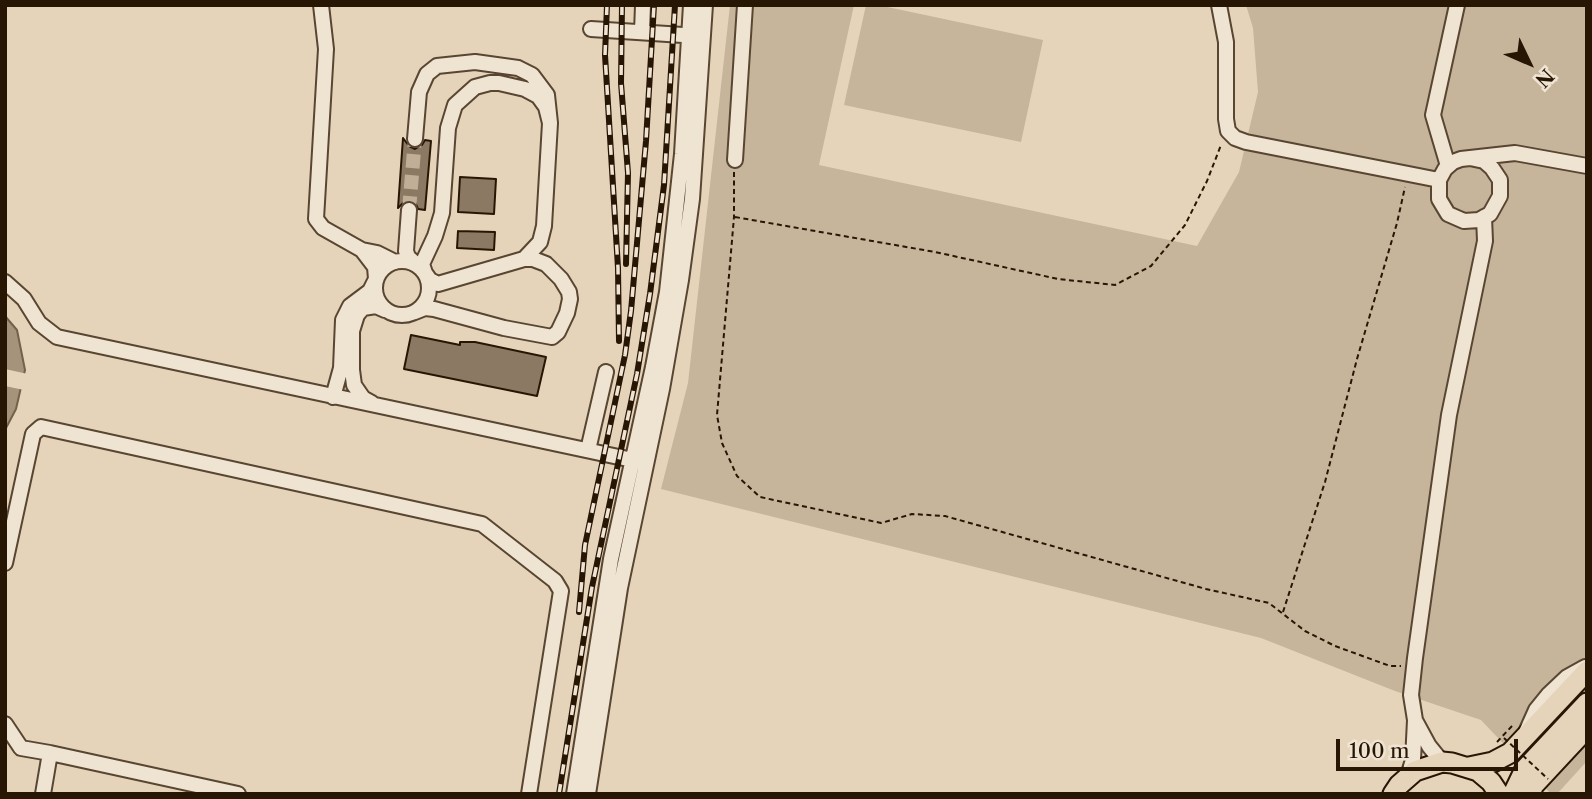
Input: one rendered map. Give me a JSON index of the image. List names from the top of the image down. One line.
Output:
{"scale_bar":"100 m","north":"bottom right"}
